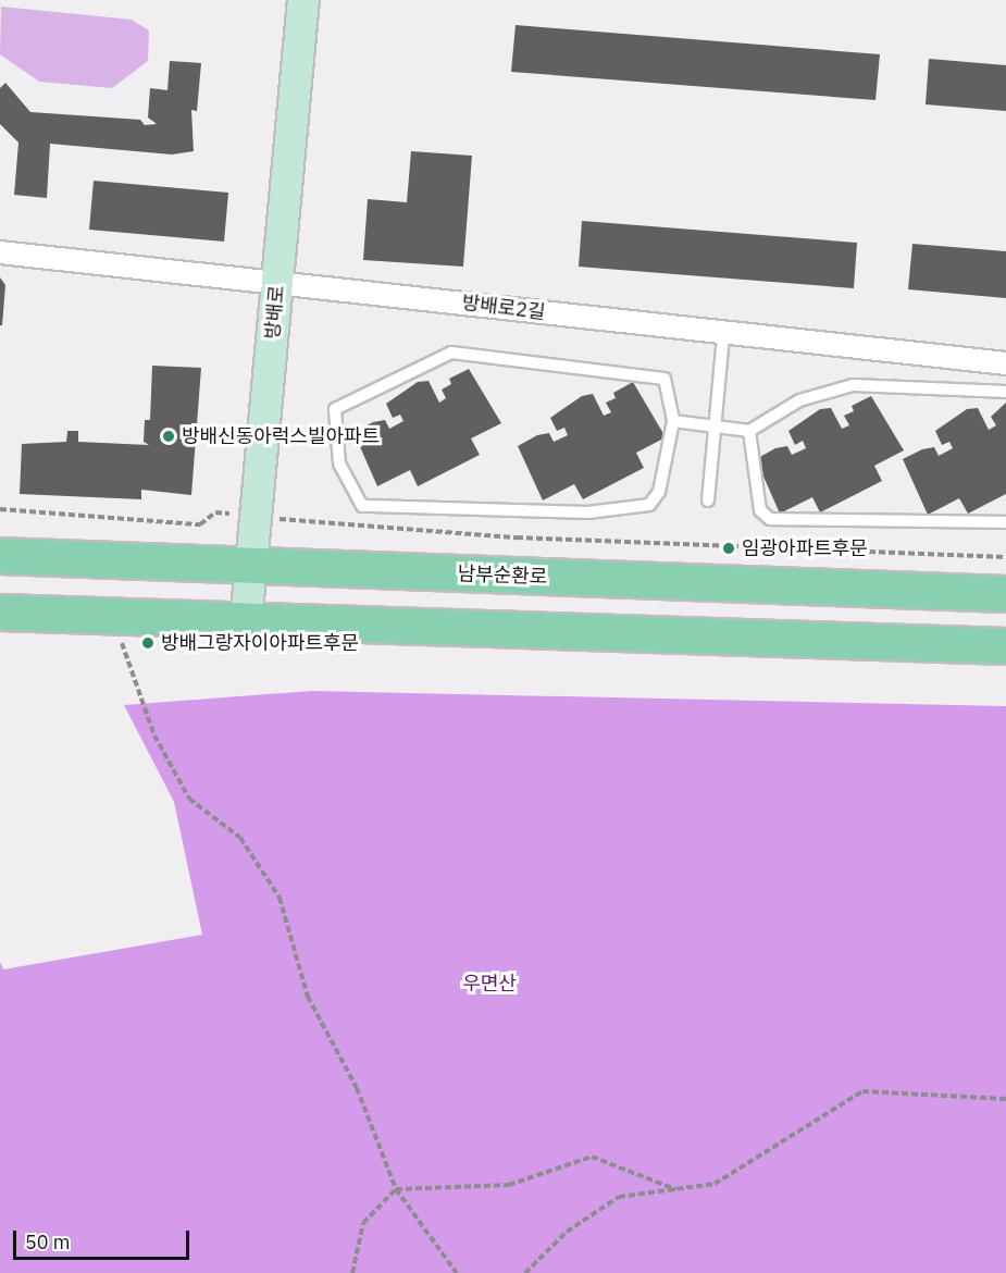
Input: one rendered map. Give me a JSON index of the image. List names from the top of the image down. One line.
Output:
{"streets":{"main road":["방배로","남부순환로"],"street":["방배로2길"]},"crossings":[["방배로2길","방배로"],["방배로","남부순환로"]],"parks":["우면산"],"places":["방배신동아럭스빌아파트","임광아파트후문","방배그랑자이아파트후문"],"scale_bar":"50 m"}
